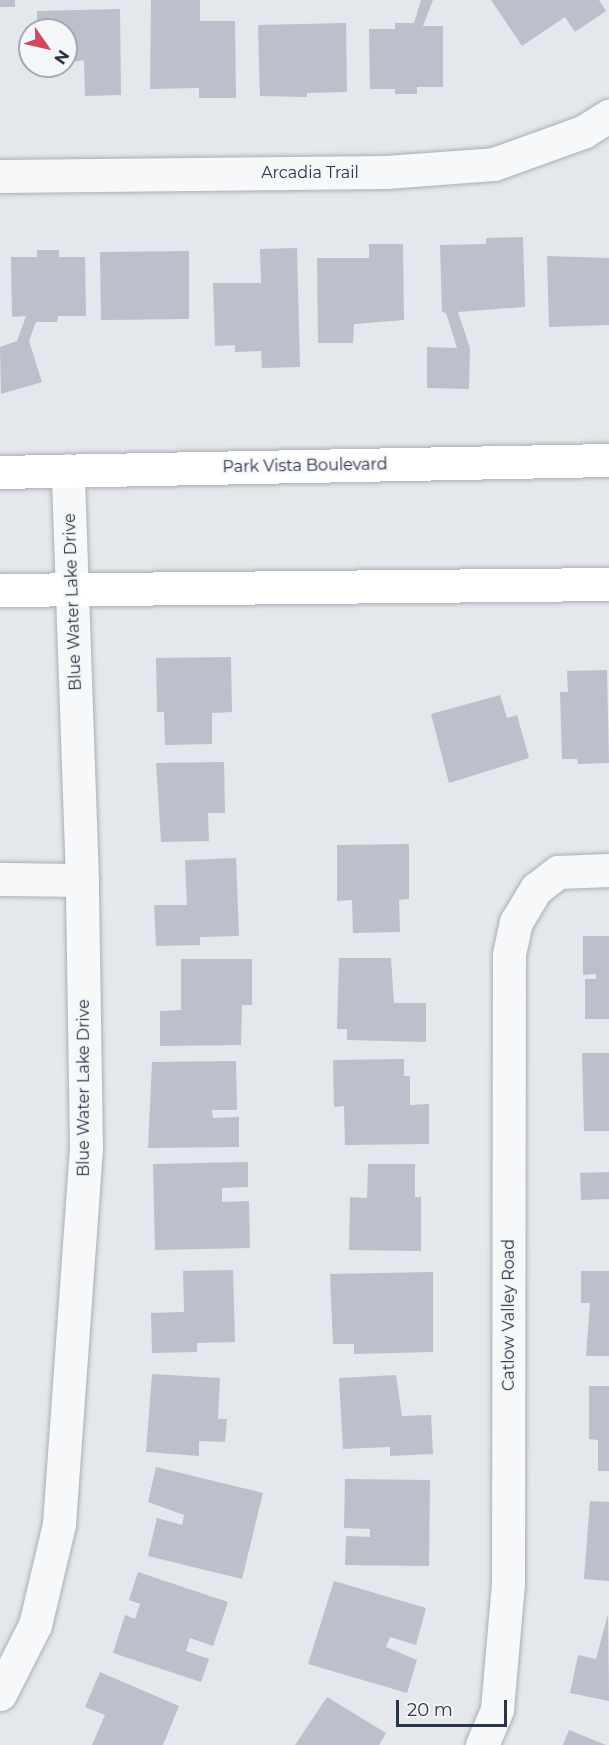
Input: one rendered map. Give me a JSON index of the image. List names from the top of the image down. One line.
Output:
{"streets":{"main road":["Park Vista Boulevard"],"street":["Arcadia Trail","Blue Water Lake Drive","Catlow Valley Road"]},"crossings":[["Park Vista Boulevard","Blue Water Lake Drive"]],"scale_bar":"20 m","north":"bottom right"}
